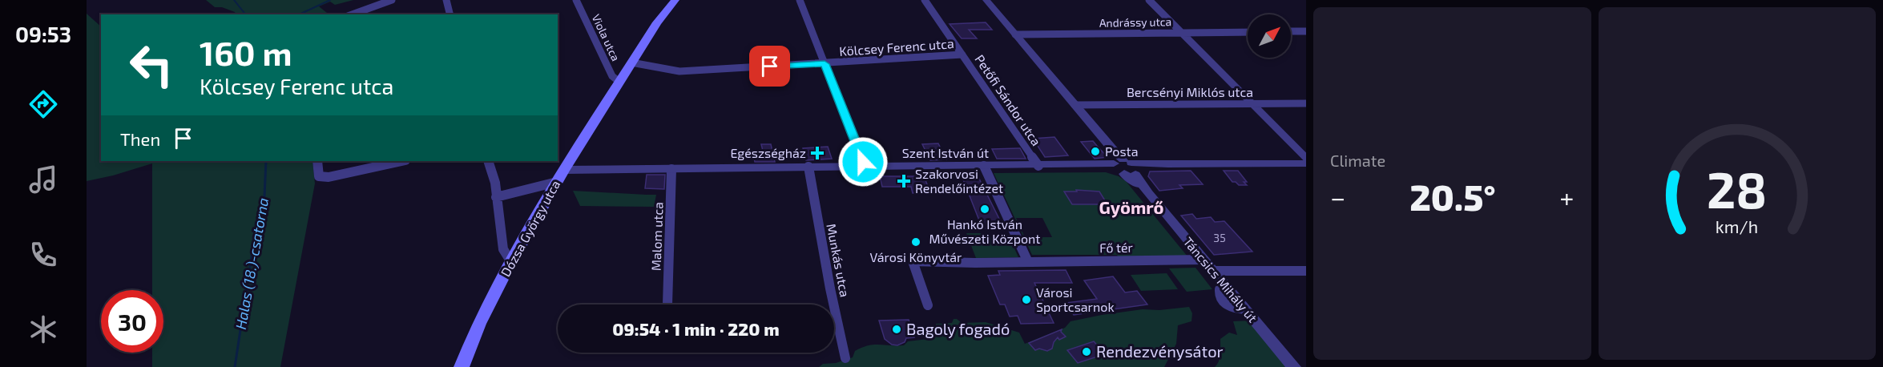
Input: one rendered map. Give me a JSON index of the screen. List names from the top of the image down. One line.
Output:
{"streets":{"main road":["Dózsa György utca"],"street":["Andrássy utca","Viola utca","Kölcsey Ferenc utca","Bercsényi Miklós utca","Petőfi Sándor utca","Szent István út","Malom utca","Fő tér","Munkás utca","Táncsics Mihály út"]},"crossings":[["Andrássy utca","Táncsics Mihály út"],["Viola utca","Dózsa György utca"],["Kölcsey Ferenc utca","Petőfi Sándor utca"],["Kölcsey Ferenc utca","Dózsa György utca"],["Bercsényi Miklós utca","Táncsics Mihály út"],["Petőfi Sándor utca","Szent István út"],["Szent István út","Dózsa György utca"],["Szent István út","Malom utca"],["Szent István út","Munkás utca"],["Szent István út","Táncsics Mihály út"],["Fő tér","Táncsics Mihály út"]],"districts":["Gyömrő"],"water":["Halas (18.)-csatorna"],"places":{"other":["Posta","Hankó István Művészeti Központ","Városi Könyvtár","Városi Sportcsarnok","Bagoly fogadó","Rendezvénysátor"],"health":["Egészségház","Szakorvosi Rendelőintézet"]},"house_numbers":["35"],"north":"top right","page":{"tabs":"09:53","tile":"Climate","turn":["160 m","Kölcsey Ferenc utca"],"then":"Then","heat":["−","20.5°","+"],"limit":"30","trip":"09:54 · 1 min · 220 m","gauge":["28","km/h"]}}
